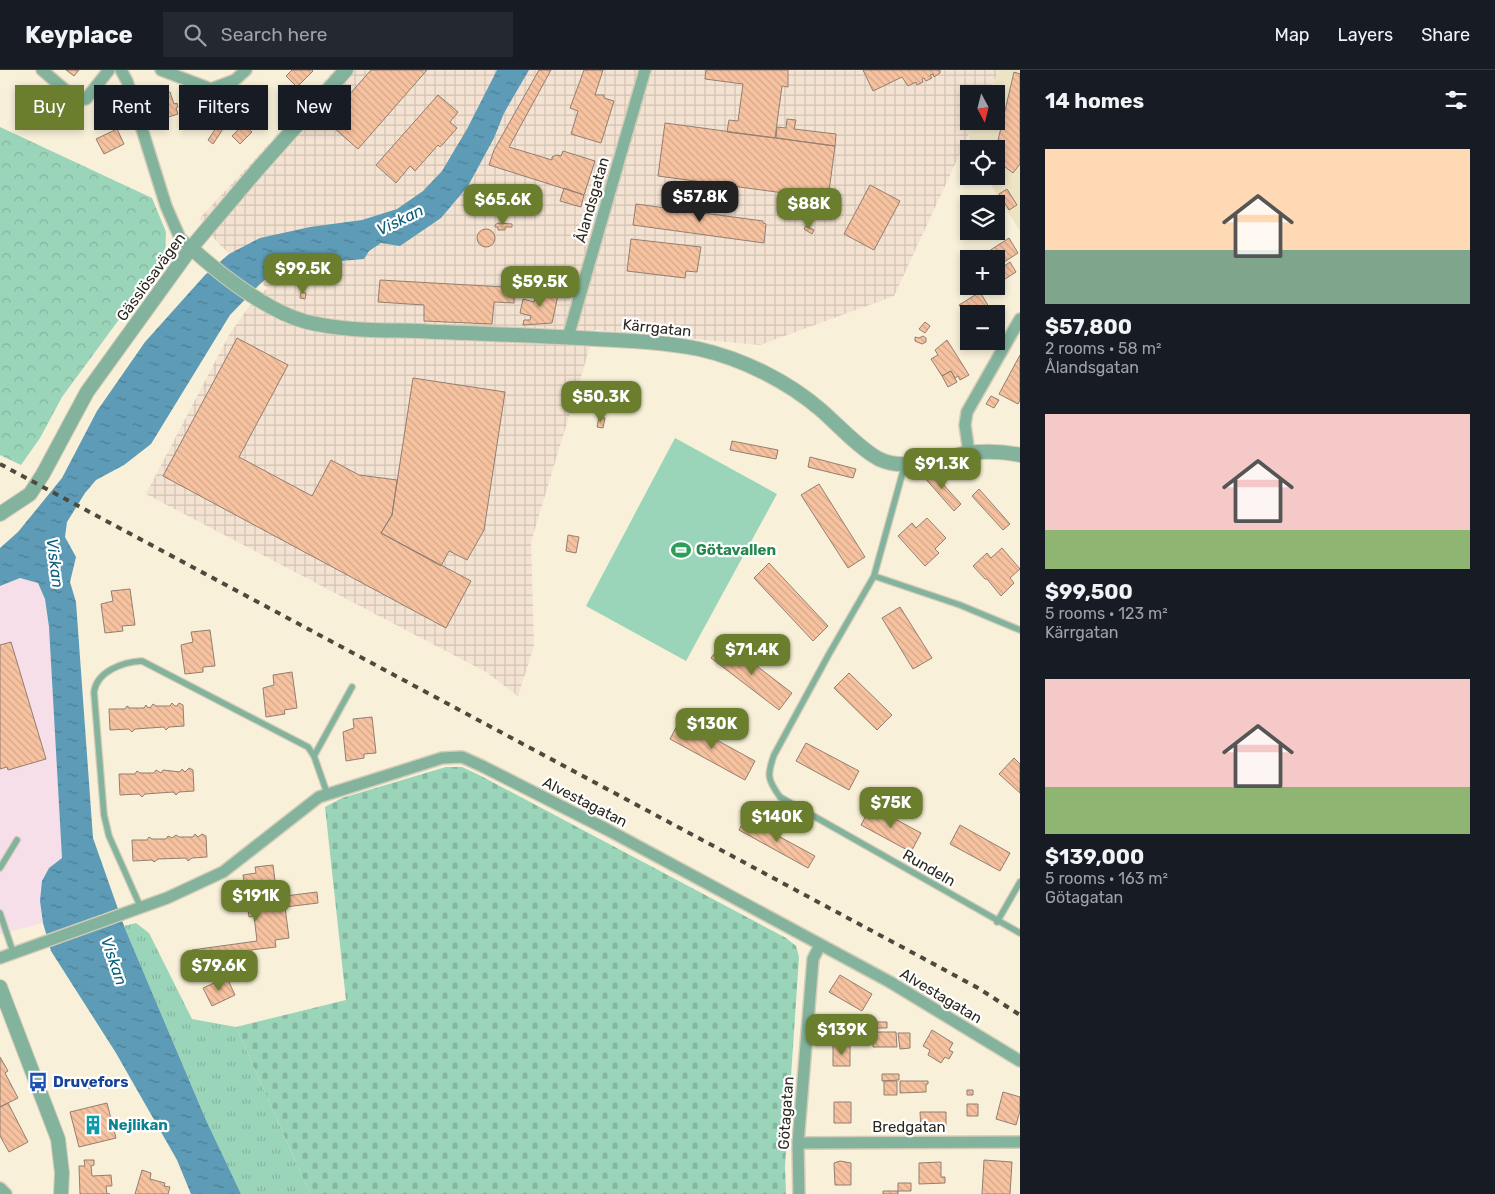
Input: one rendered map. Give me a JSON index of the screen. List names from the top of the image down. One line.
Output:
{"streets":{"street":["Ålandsgatan","Gässlösavägen","Kärrgatan","Alvestagatan","Götagatan","Bredgatan"],"lane":["Rundeln"]},"crossings":[["Ålandsgatan","Kärrgatan"],["Gässlösavägen","Kärrgatan"],["Kärrgatan","Rundeln"],["Alvestagatan","Götagatan"],["Götagatan","Bredgatan"]],"water":["Viskan"],"places":{"sports":["Götavallen"],"bus stop":["Druvefors"],"building":["Nejlikan"]},"north":"bottom","page":{"header":"Keyplace","search":"Search here","nav":["Map","Layers","Share"],"heading":"14 homes","map_buttons":["+","−"],"chip":["Buy","Rent","Filters","New"],"list":[{"name":"$57,800","note":"2 rooms · 58 m² · Ålandsgatan"},{"name":"$99,500","note":"5 rooms · 123 m² · Kärrgatan"},{"name":"$139,000","note":"5 rooms · 163 m² · Götagatan"}],"price":["$57.8K","$65.6K","$88K","$99.5K","$59.5K","$50.3K","$91.3K","$71.4K","$130K","$75K","$140K","$191K","$79.6K","$139K"]}}
